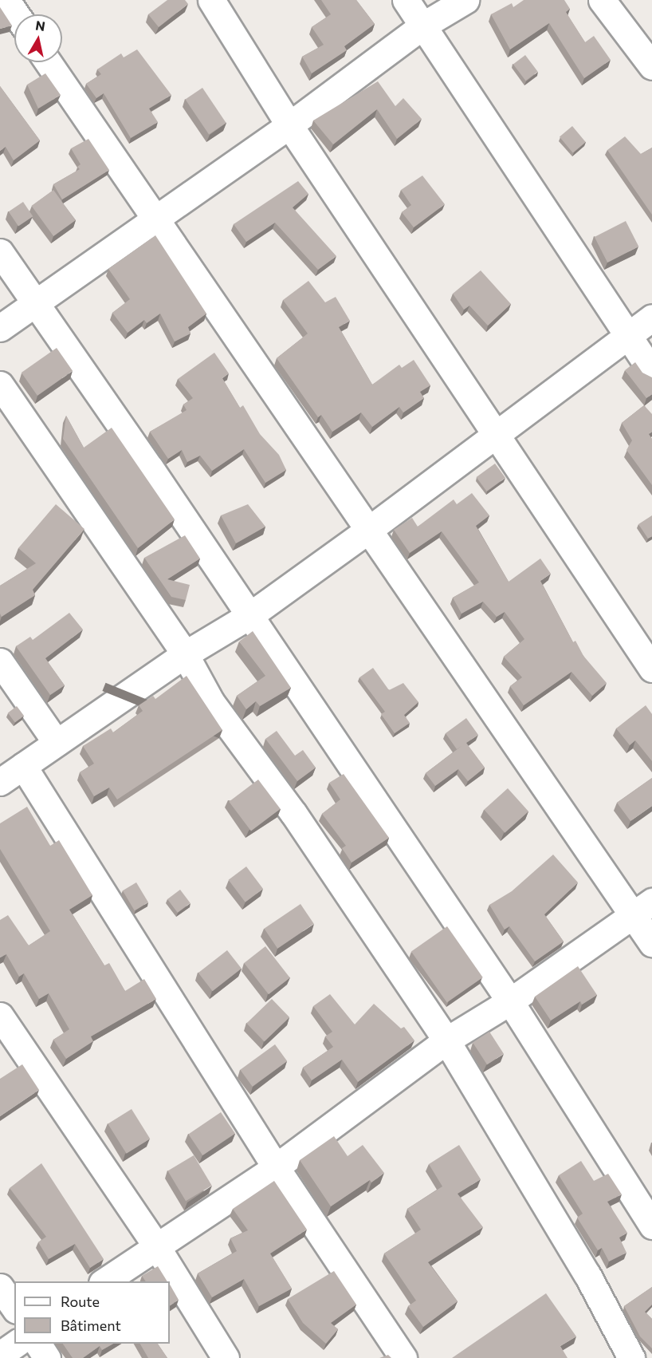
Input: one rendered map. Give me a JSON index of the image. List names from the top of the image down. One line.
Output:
{"legend":["Route","Bâtiment"],"north":"top"}
